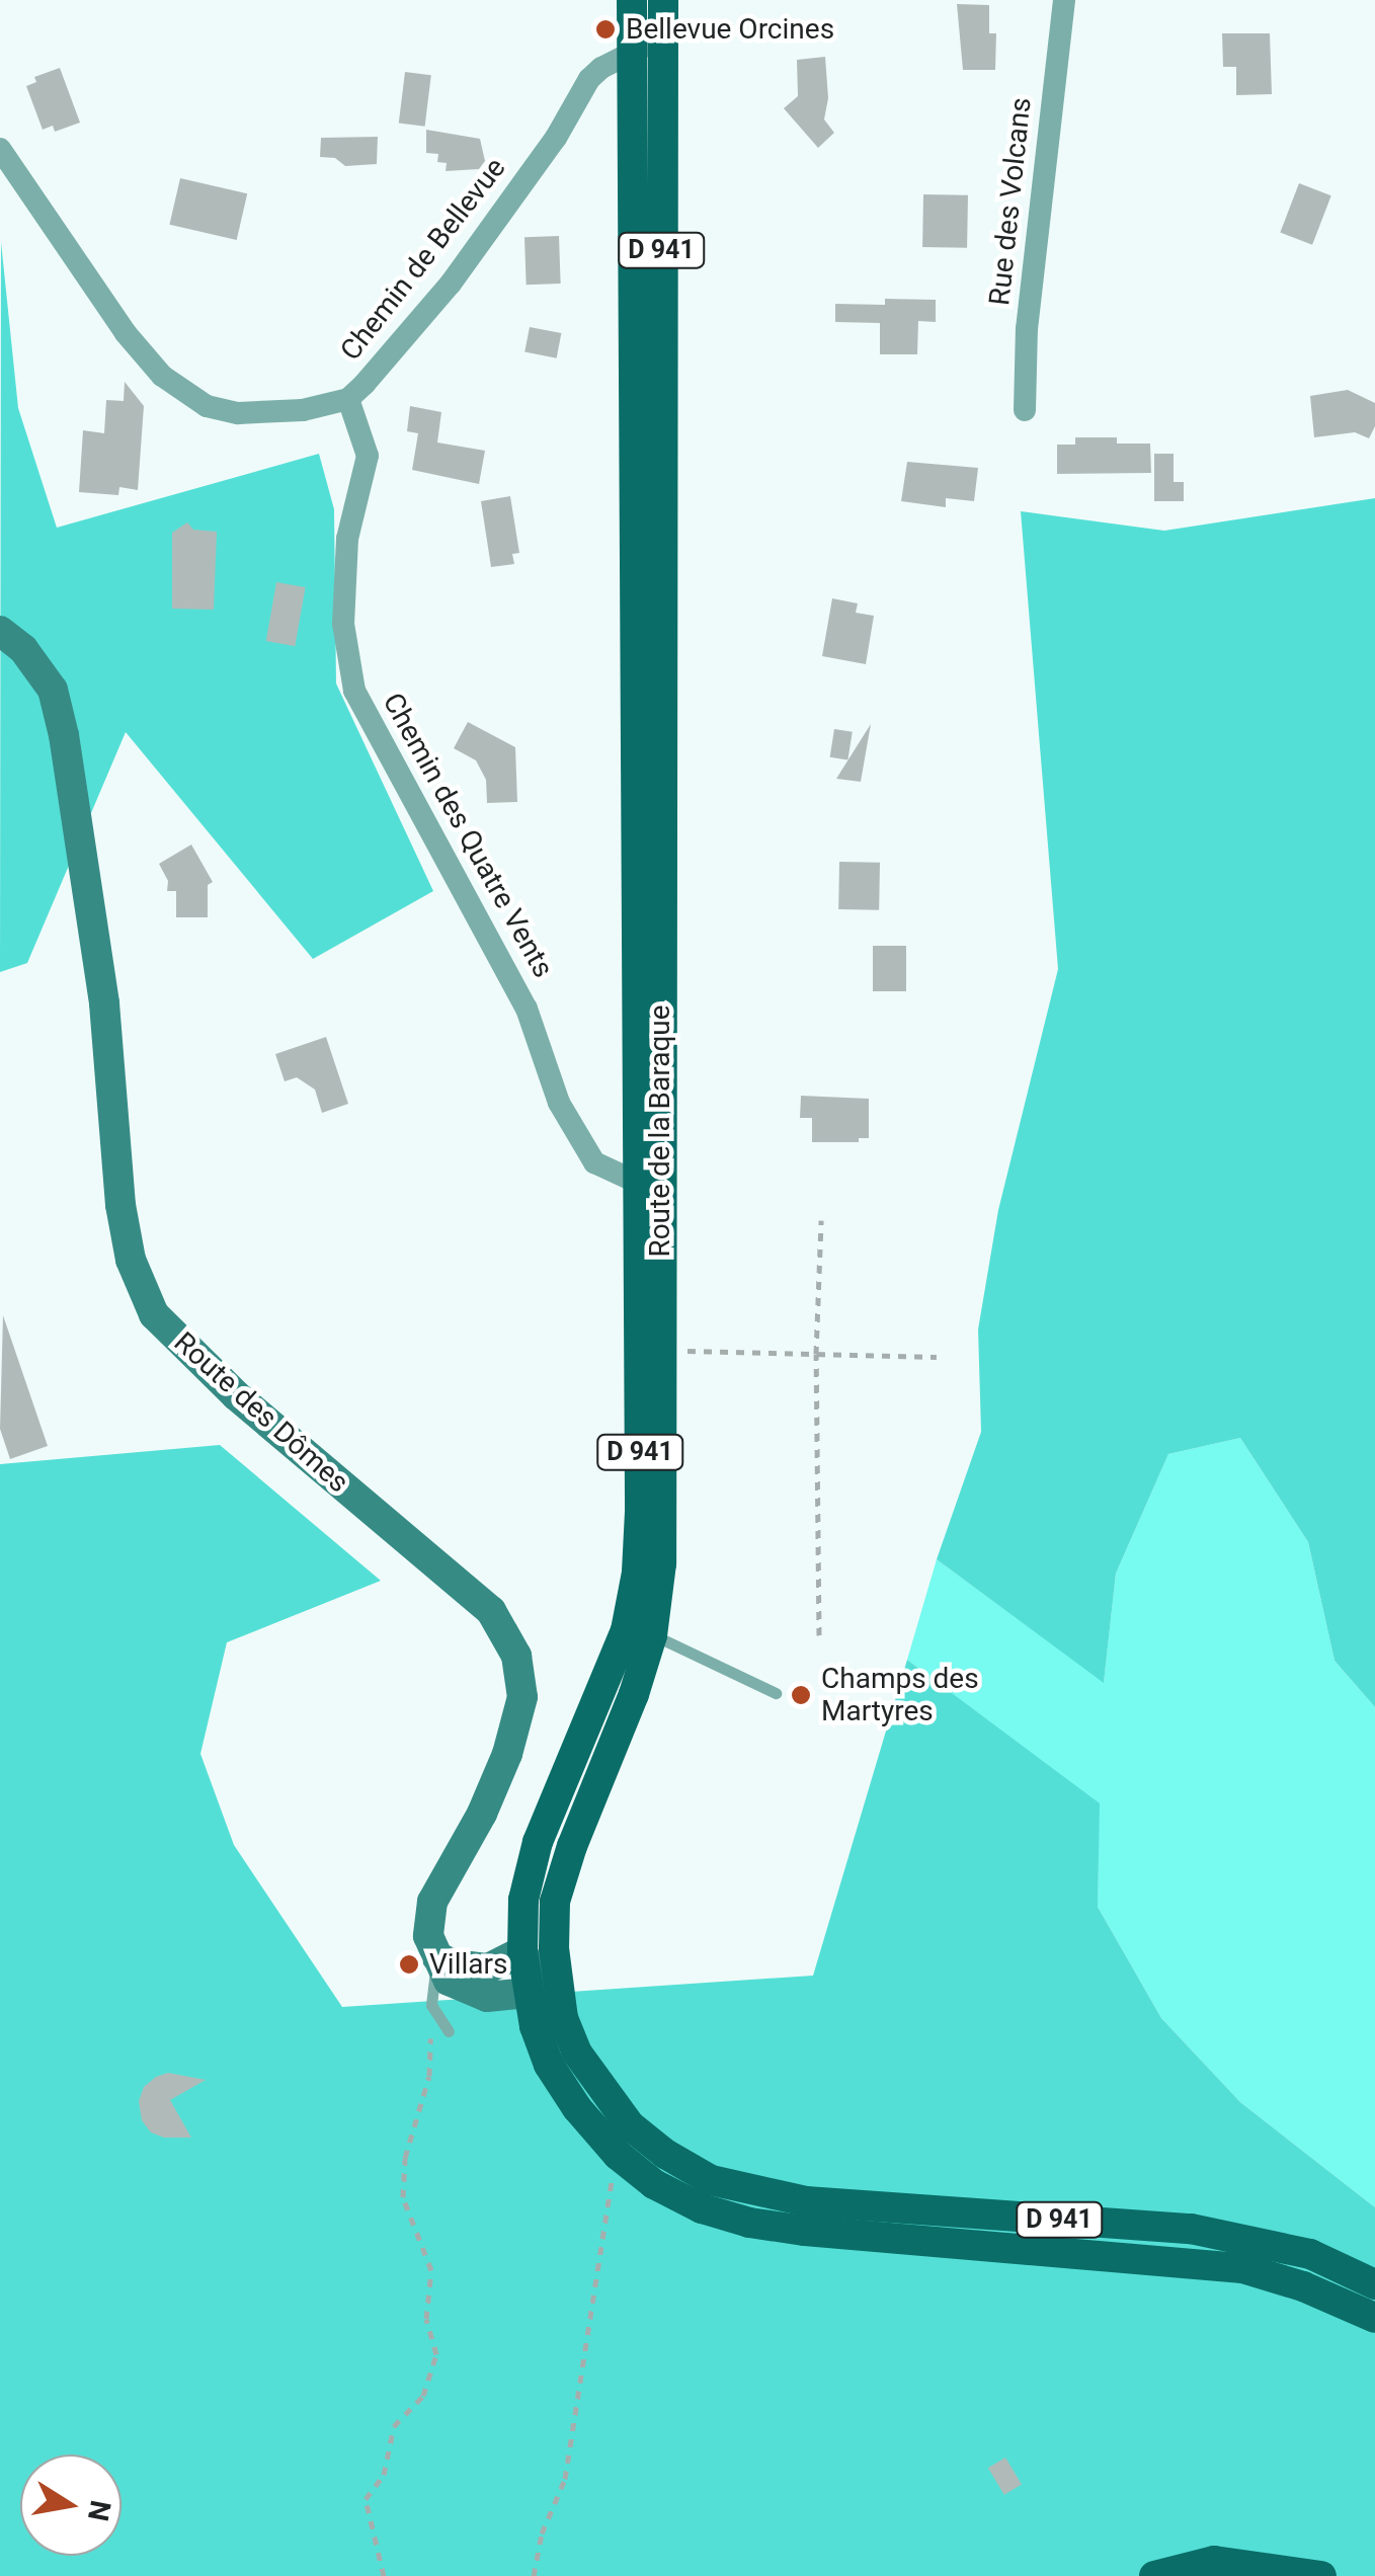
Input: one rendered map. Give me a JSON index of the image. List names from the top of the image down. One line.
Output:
{"streets":{"main road":["D 941","Route de la Baraque"],"street":["Rue des Volcans","Chemin de Bellevue","Chemin des Quatre Vents","Route des Dômes"]},"crossings":[["D 941","Route de la Baraque"],["Chemin de Bellevue","Chemin des Quatre Vents"],["Chemin de Bellevue","Route de la Baraque"],["Chemin des Quatre Vents","Route de la Baraque"]],"places":["Bellevue Orcines","Champs des Martyres","Villars"],"north":"right"}
